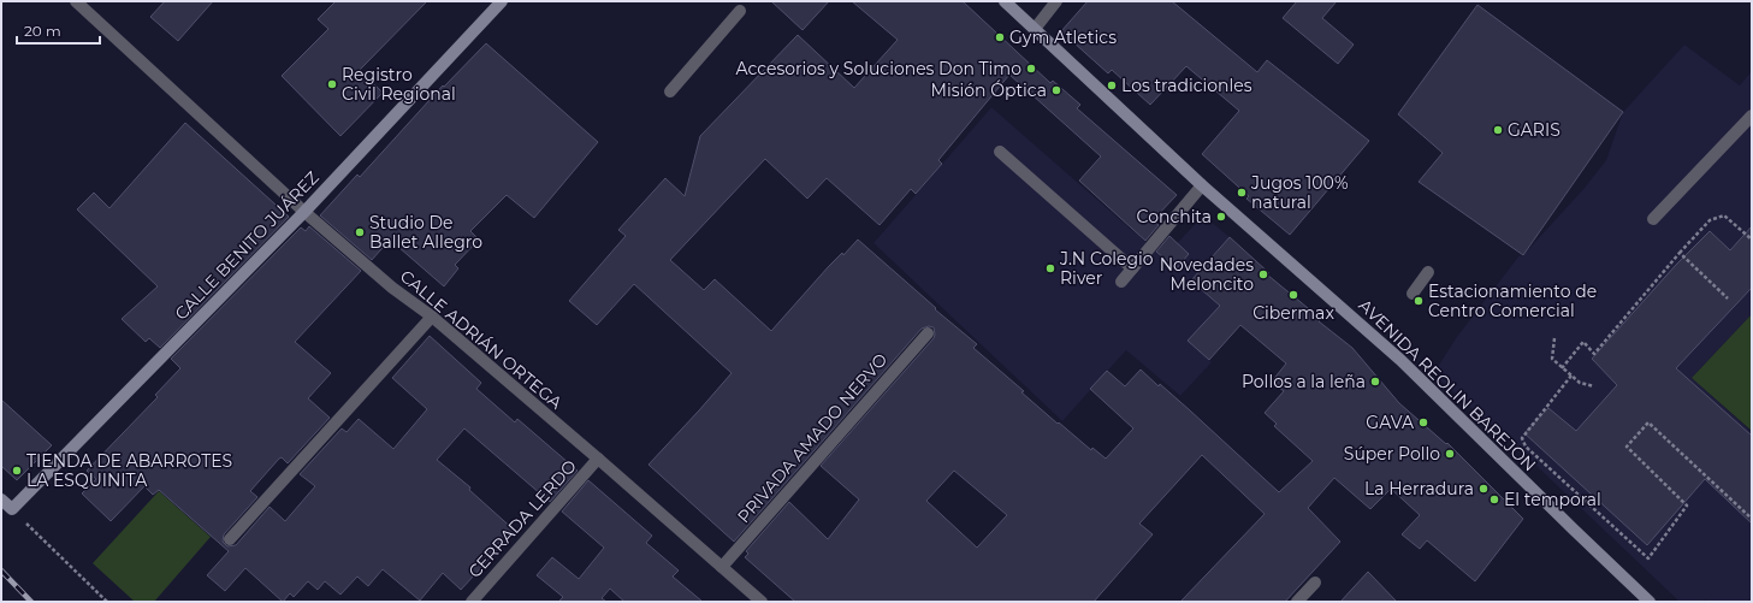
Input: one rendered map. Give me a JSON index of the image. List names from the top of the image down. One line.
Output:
{"streets":{"main road":["CALLE BENITO JUÁREZ","AVENIDA REOLIN BAREJON"],"street":["CALLE ADRIÁN ORTEGA","PRIVADA AMADO NERVO","CERRADA LERDO"]},"crossings":[["CALLE BENITO JUÁREZ","CALLE ADRIÁN ORTEGA"],["CALLE ADRIÁN ORTEGA","PRIVADA AMADO NERVO"],["CALLE ADRIÁN ORTEGA","CERRADA LERDO"]],"places":["Gym Atletics","Accesorios y Soluciones Don Timo","Registro Civil Regional","Los tradicionles","Misión Óptica","GARIS","Jugos 100% natural","Conchita","Studio De Ballet Allegro","J.N Colegio River","Novedades Meloncito","Cibermax","Estacionamiento de Centro Comercial","Pollos a la leña","GAVA","Súper Pollo","TIENDA DE ABARROTES LA ESQUINITA","La Herradura","El temporal"],"scale_bar":"20 m"}
